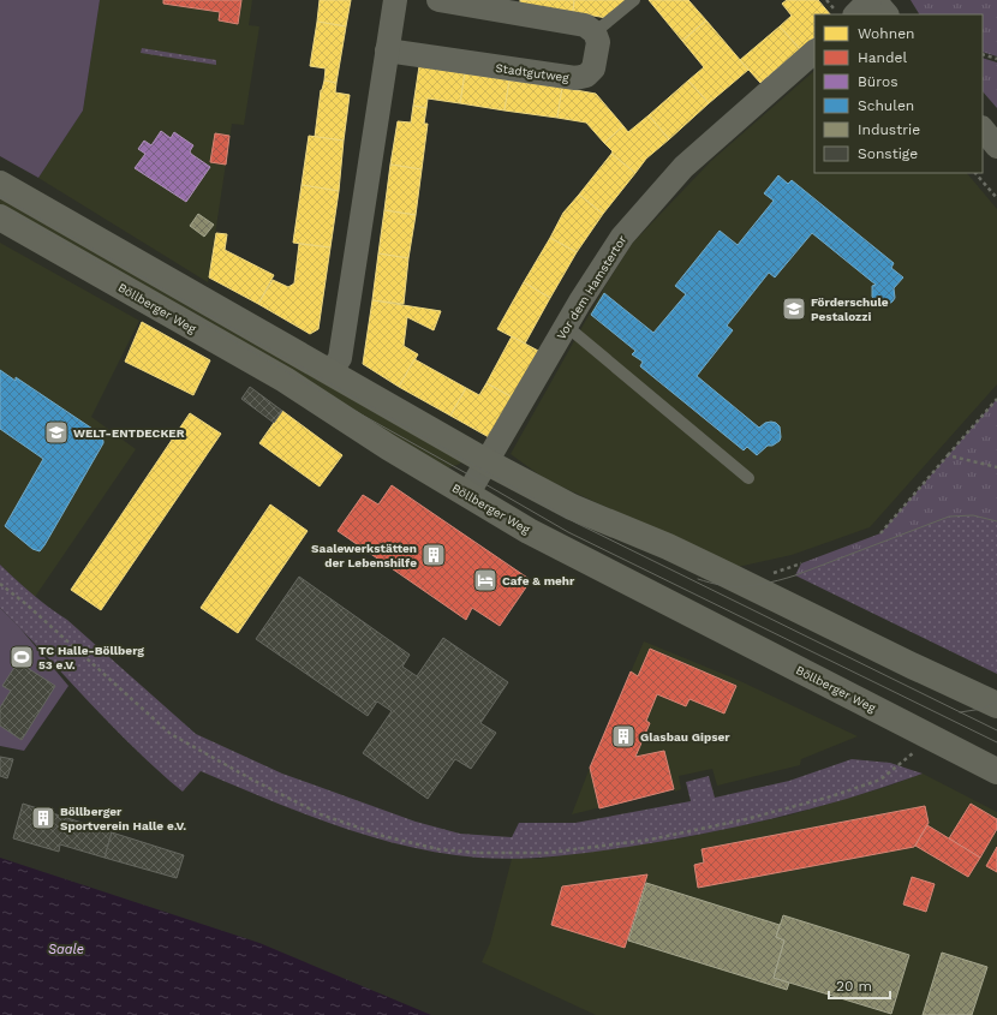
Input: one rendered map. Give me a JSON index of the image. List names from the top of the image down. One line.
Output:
{"streets":{"street":["Stadtgutweg","Vor dem Hamstertor","Böllberger Weg"]},"crossings":[["Vor dem Hamstertor","Böllberger Weg"]],"water":["Saale"],"places":{"school or university":["Förderschule Pestalozzi","WELT-ENTDECKER"],"building":["Saalewerkstätten der Lebenshilfe","Glasbau Gipser","Böllberger Sportverein Halle e.V."],"hotel":["Cafe & mehr"],"sports":["TC Halle-Böllberg 53 e.V."]},"legend":["Wohnen","Handel","Büros","Schulen","Industrie","Sonstige"],"scale_bar":"20 m"}
